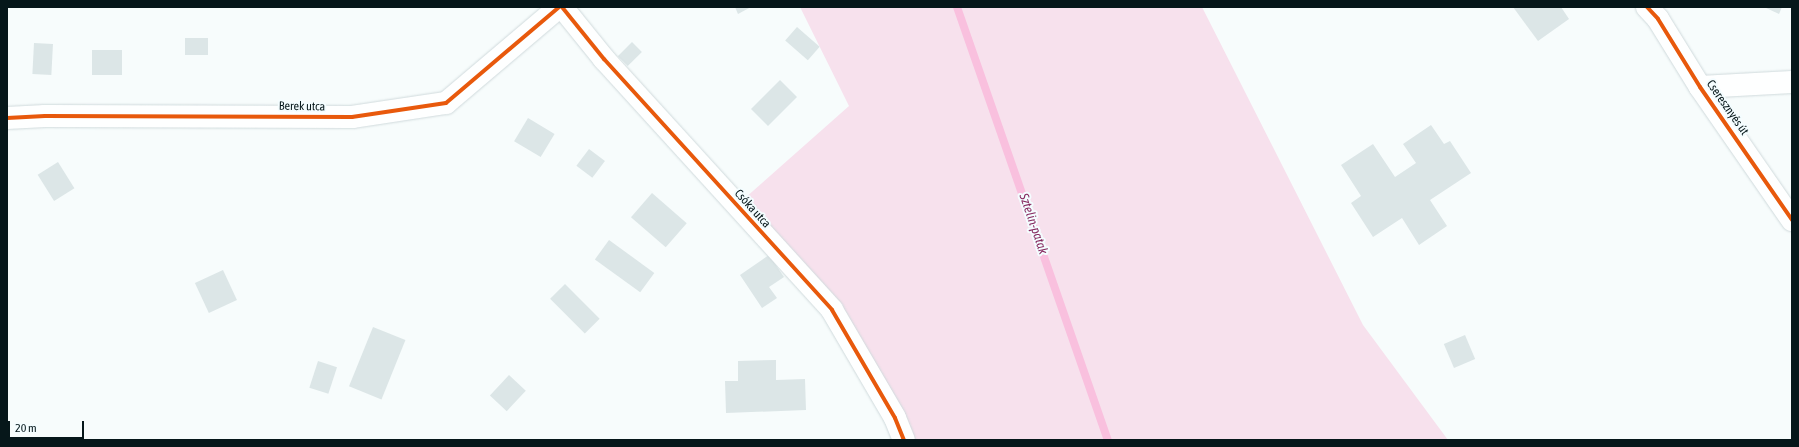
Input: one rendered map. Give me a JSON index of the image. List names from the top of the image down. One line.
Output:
{"streets":{"street":["Berek utca","Cseresznyés út","Csóka utca"]},"crossings":[["Berek utca","Csóka utca"]],"water":["Sztelin-patak"],"scale_bar":"20 m"}
